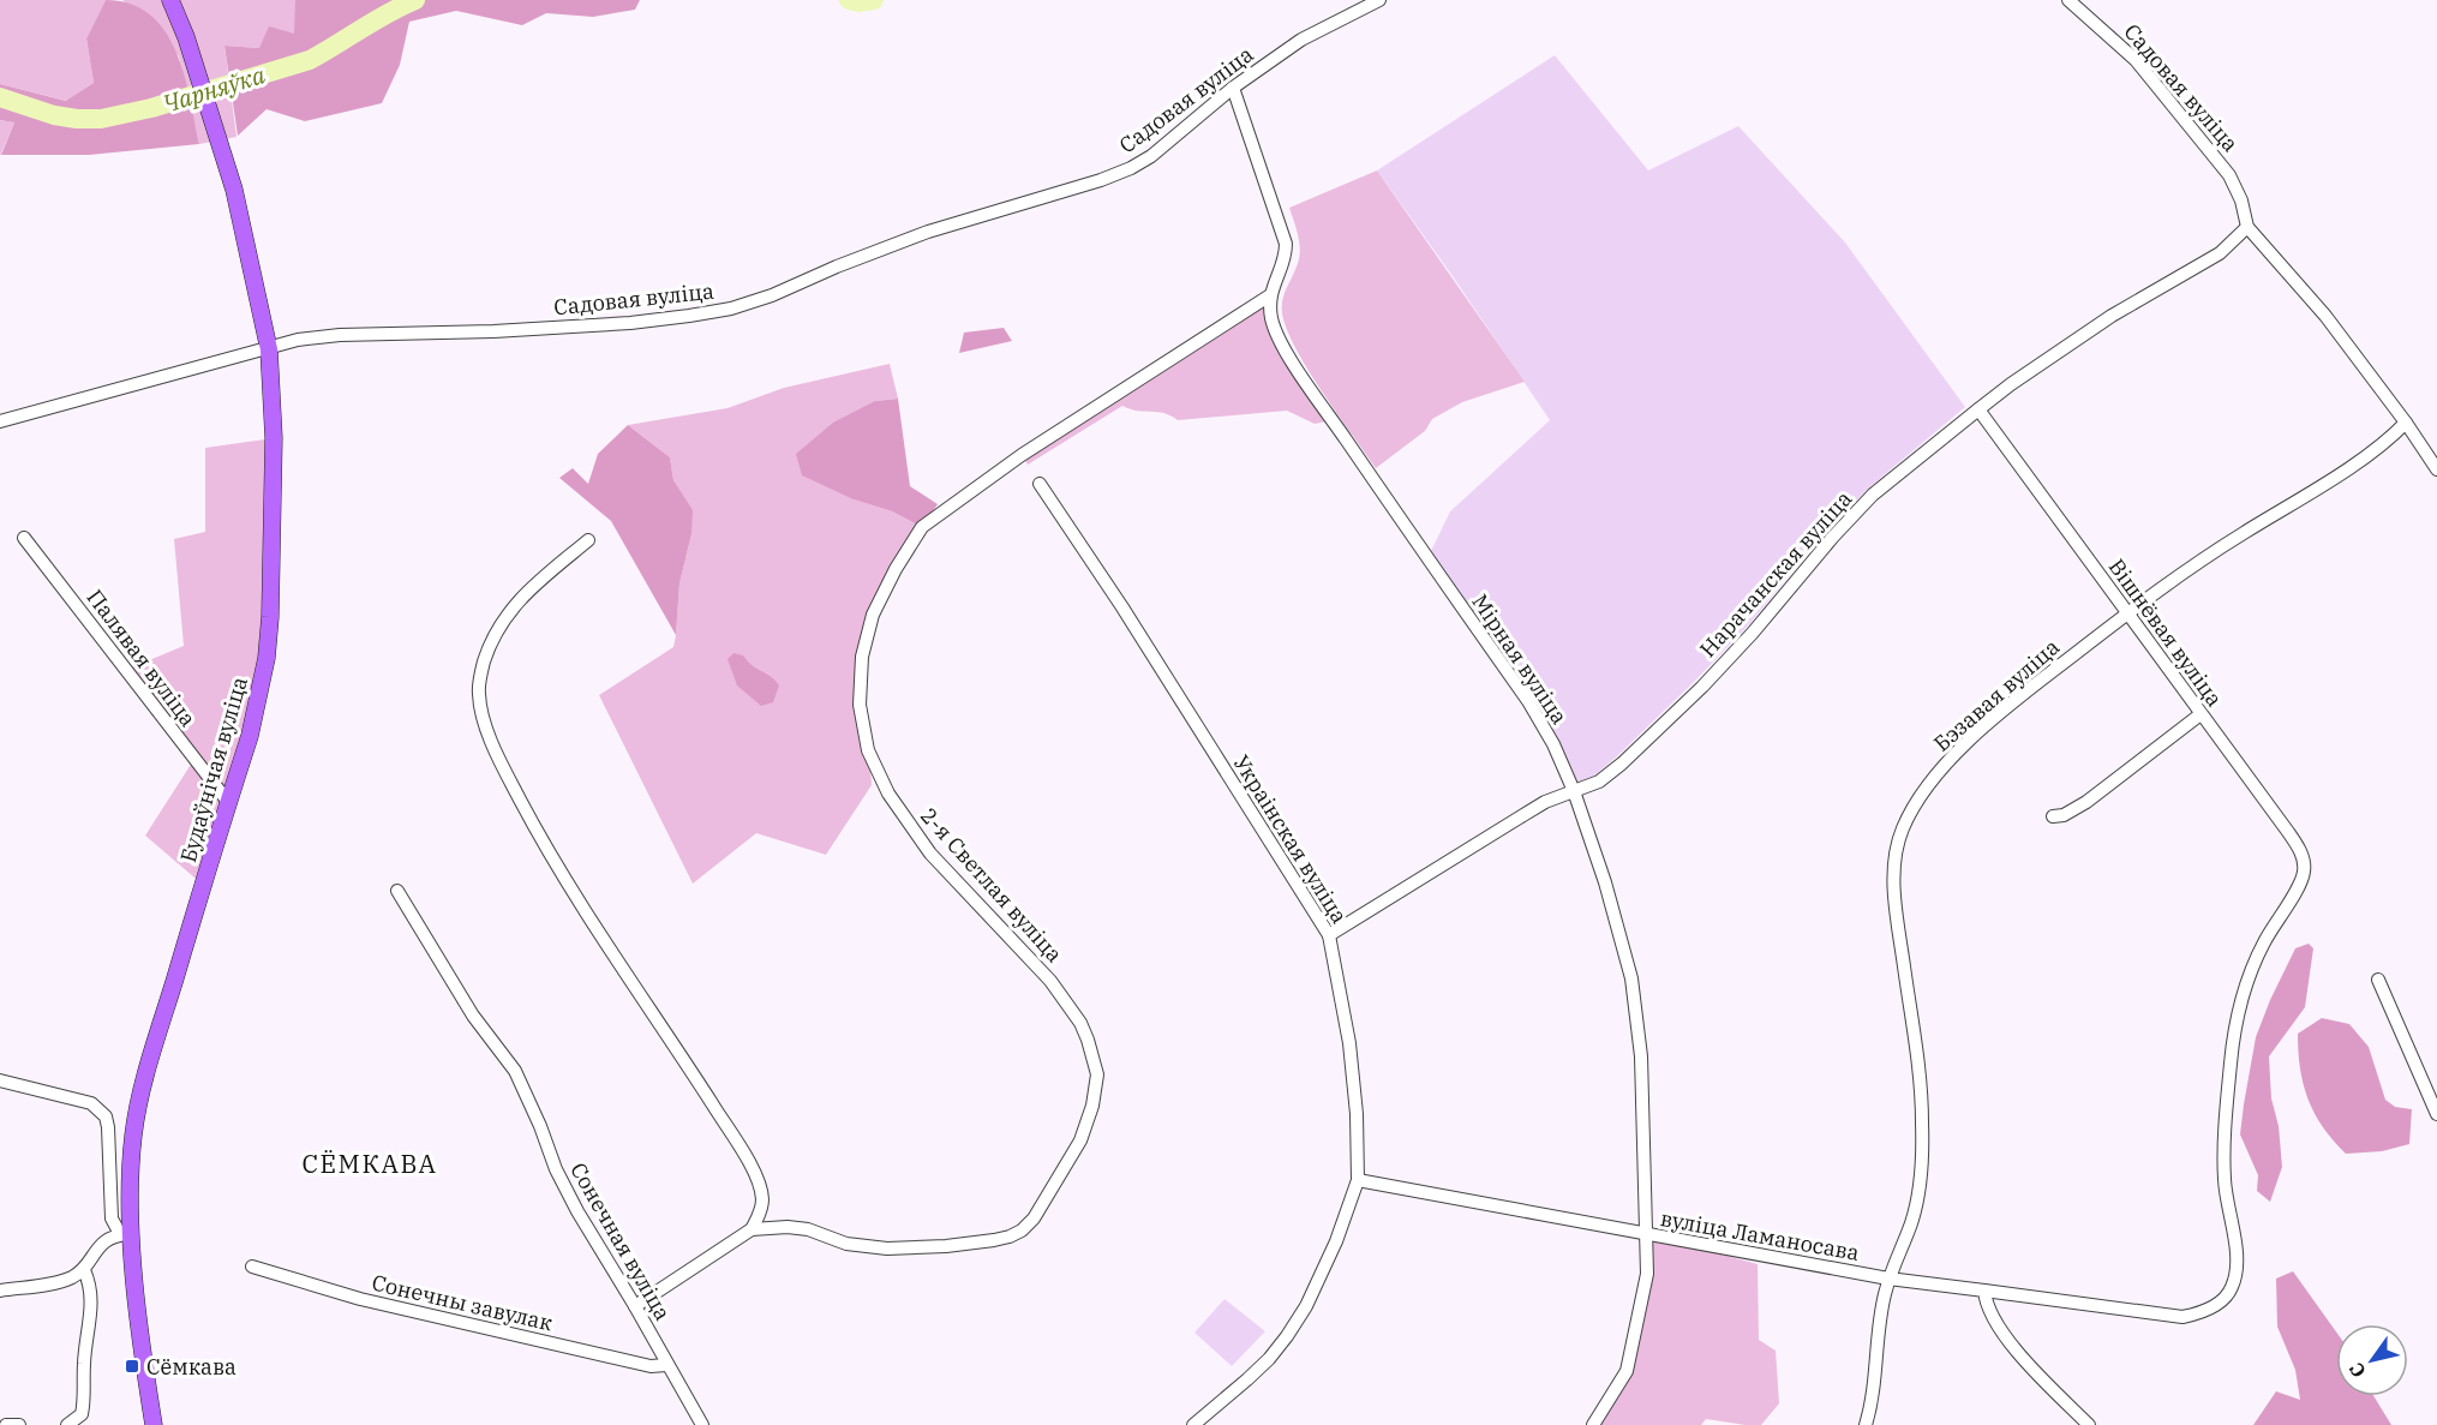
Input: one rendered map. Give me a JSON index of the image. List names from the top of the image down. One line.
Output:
{"streets":{"main road":["Будаўнічая вуліца"],"street":["Садовая вуліца","Нарачанская вуліца","Вішнёвая вуліца","Палявая вуліца","Мірная вуліца","Бэзавая вуліца","Украінская вуліца","2-я Светлая вуліца","вуліца Ламаносава","Сонечная вуліца","Сонечны завулак"]},"crossings":[["Садовая вуліца","Нарачанская вуліца"],["Садовая вуліца","Будаўнічая вуліца"],["Нарачанская вуліца","Вішнёвая вуліца"],["Нарачанская вуліца","Мірная вуліца"],["Нарачанская вуліца","Украінская вуліца"],["Вішнёвая вуліца","Бэзавая вуліца"],["Вішнёвая вуліца","вуліца Ламаносава"],["Палявая вуліца","Будаўнічая вуліца"],["Мірная вуліца","2-я Светлая вуліца"],["Мірная вуліца","вуліца Ламаносава"],["Бэзавая вуліца","вуліца Ламаносава"],["Украінская вуліца","вуліца Ламаносава"],["2-я Светлая вуліца","Сонечная вуліца"],["Сонечная вуліца","Сонечны завулак"]],"districts":["СЁМКАВА"],"water":["Чарняўка"],"places":{"transit":["Сёмкава"]},"north":"bottom left"}
